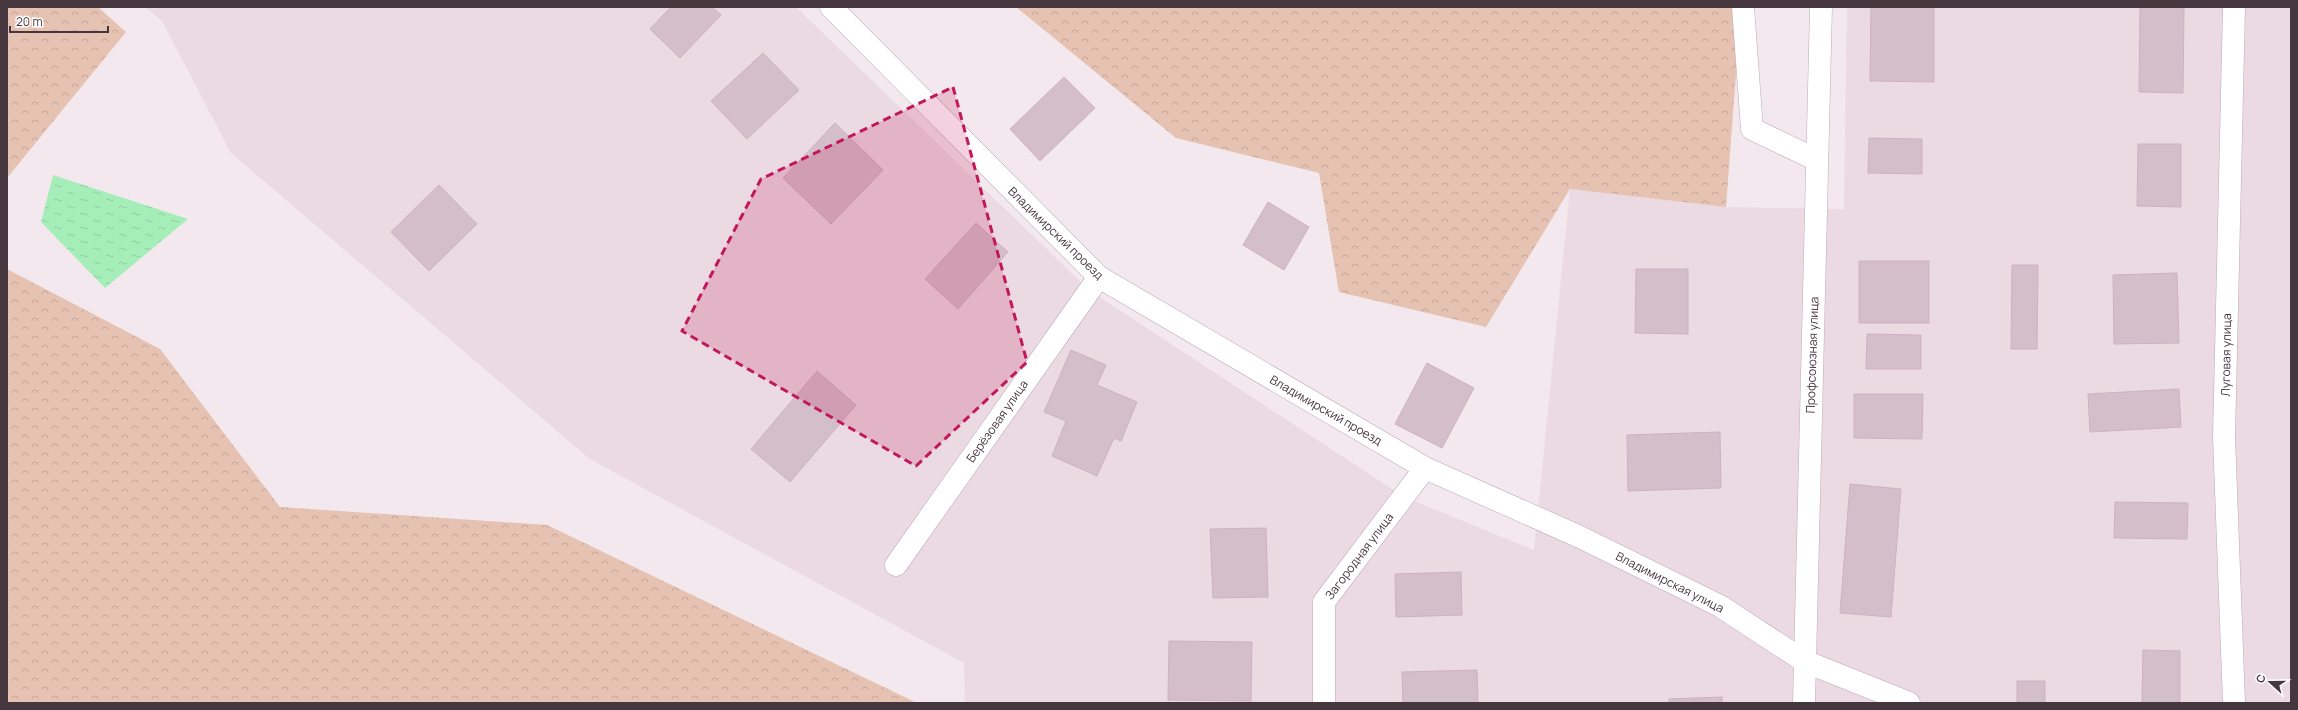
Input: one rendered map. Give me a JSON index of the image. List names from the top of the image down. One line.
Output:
{"streets":{"street":["Владимирский проезд","Профсоюзная улица","Луговая улица","Берёзовая улица","Загородная улица","Владимирская улица"]},"crossings":[["Владимирский проезд","Берёзовая улица"],["Владимирский проезд","Загородная улица"],["Владимирский проезд","Владимирская улица"],["Профсоюзная улица","Владимирская улица"],["Загородная улица","Владимирская улица"]],"scale_bar":"20 m","north":"left"}
